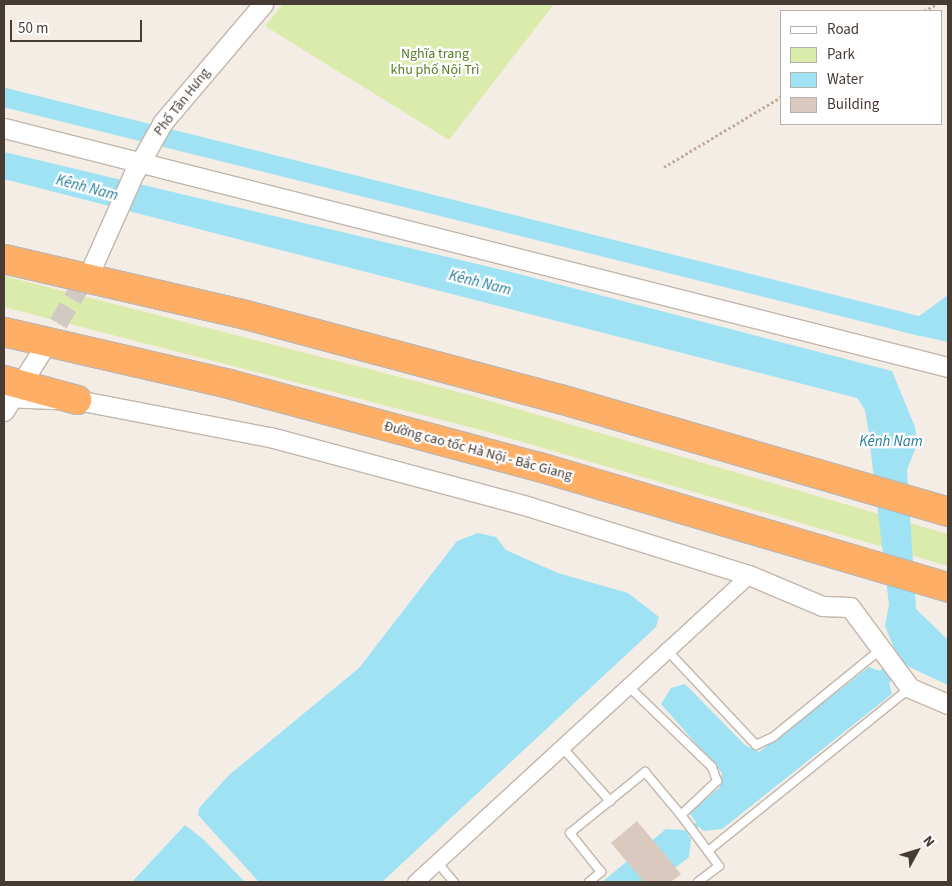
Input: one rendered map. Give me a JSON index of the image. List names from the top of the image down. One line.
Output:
{"streets":{"highway":["Đường cao tốc Hà Nội - Bắc Giang"],"street":["Phố Tân Hưng"]},"water":["Kênh Nam"],"parks":["Nghĩa trang khu phố Nội Trì"],"legend":["Road","Park","Water","Building"],"scale_bar":"50 m","north":"top right"}
